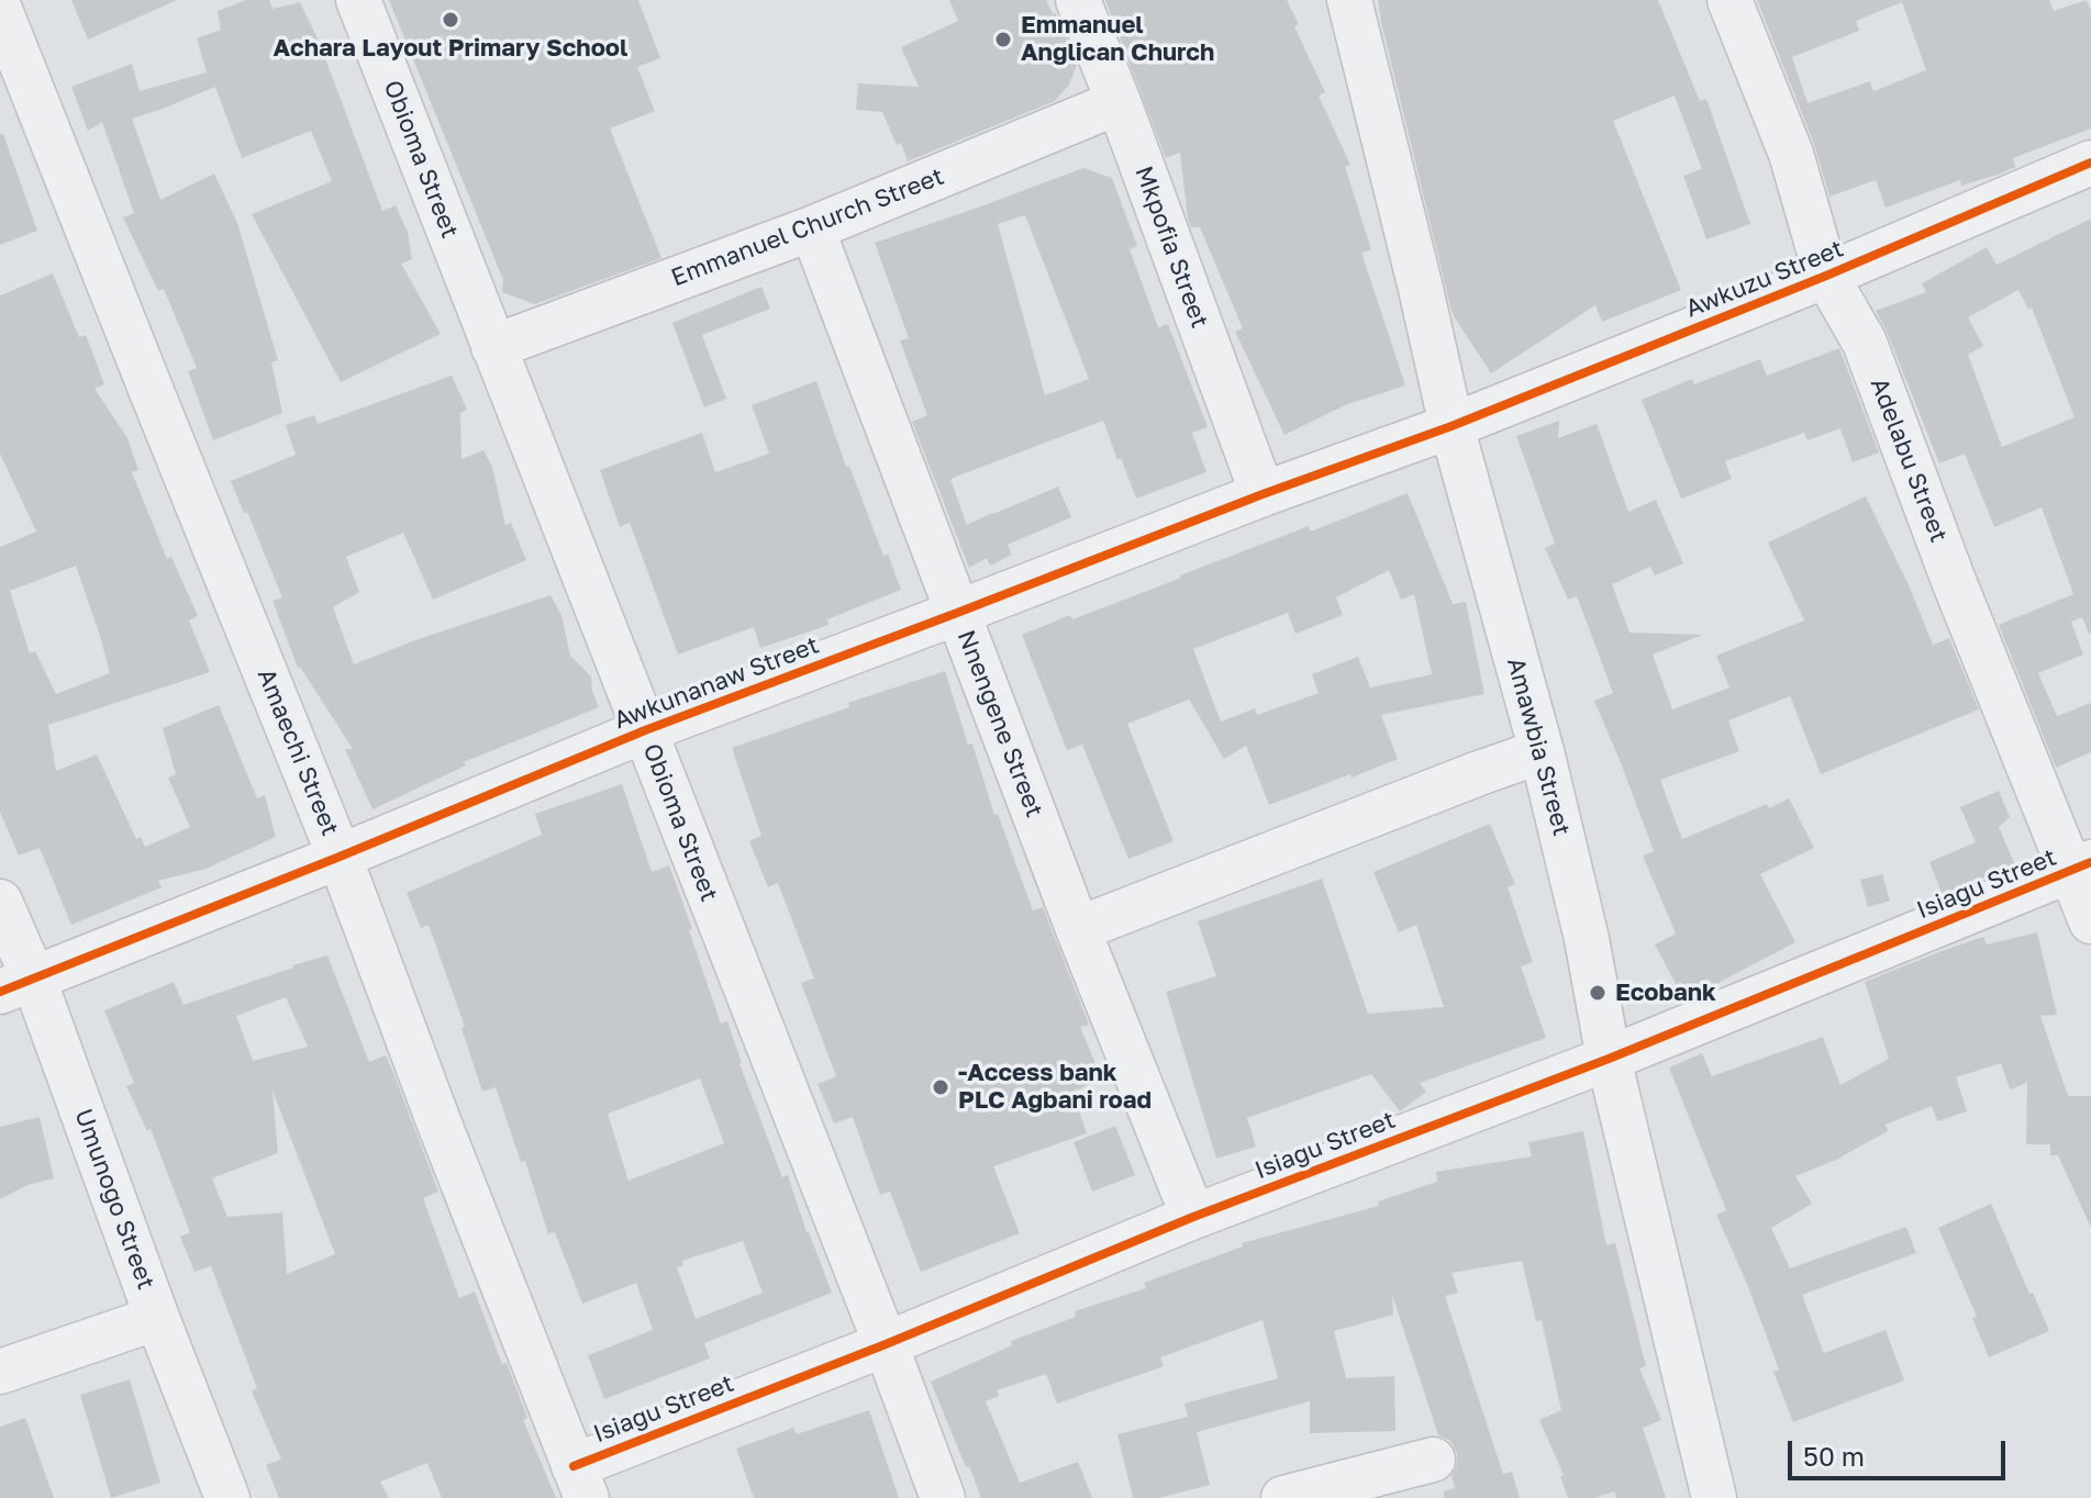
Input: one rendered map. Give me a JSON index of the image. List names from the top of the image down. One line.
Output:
{"streets":{"street":["Obioma Street","Emmanuel Church Street","Mkpofia Street","Awkuzu Street","Adelabu Street","Awkunanaw Street","Nnengene Street","Amawbia Street","Amaechi Street","Isiagu Street","Umunogo Street"]},"crossings":[["Obioma Street","Emmanuel Church Street"],["Obioma Street","Awkunanaw Street"],["Obioma Street","Isiagu Street"],["Emmanuel Church Street","Mkpofia Street"],["Emmanuel Church Street","Nnengene Street"],["Mkpofia Street","Awkunanaw Street"],["Awkuzu Street","Adelabu Street"],["Awkuzu Street","Awkunanaw Street"],["Awkuzu Street","Amawbia Street"],["Adelabu Street","Isiagu Street"],["Awkunanaw Street","Nnengene Street"],["Awkunanaw Street","Amawbia Street"],["Awkunanaw Street","Amaechi Street"],["Awkunanaw Street","Umunogo Street"],["Nnengene Street","Isiagu Street"],["Amawbia Street","Isiagu Street"],["Amaechi Street","Isiagu Street"]],"places":["Achara Layout Primary School","Emmanuel Anglican Church","Ecobank","-Access bank PLC Agbani road"],"scale_bar":"50 m"}
